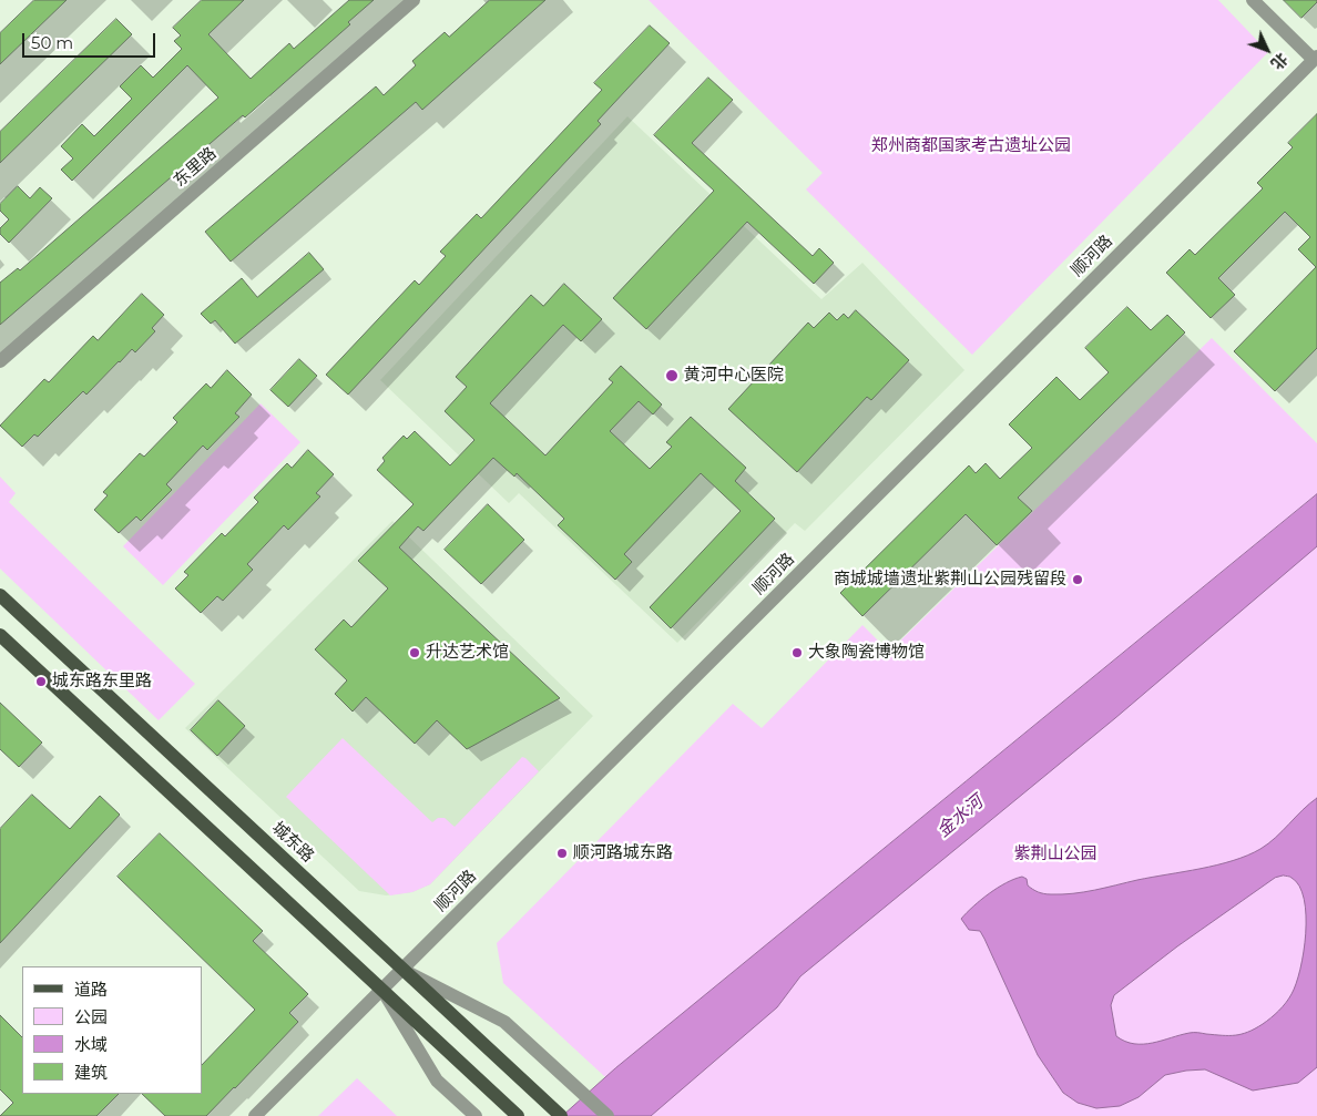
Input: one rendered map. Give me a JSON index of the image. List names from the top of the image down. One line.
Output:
{"streets":{"main road":["城东路"],"street":["东里路","顺河路"]},"crossings":[["顺河路","城东路"]],"water":["金水河"],"parks":["郑州商都国家考古遗址公园","紫荆山公园"],"places":["黄河中心医院","商城城墙遗址紫荆山公园残留段","升达艺术馆","大象陶瓷博物馆","城东路东里路","顺河路城东路"],"legend":["道路","公园","水域","建筑"],"scale_bar":"50 m","north":"bottom right"}
